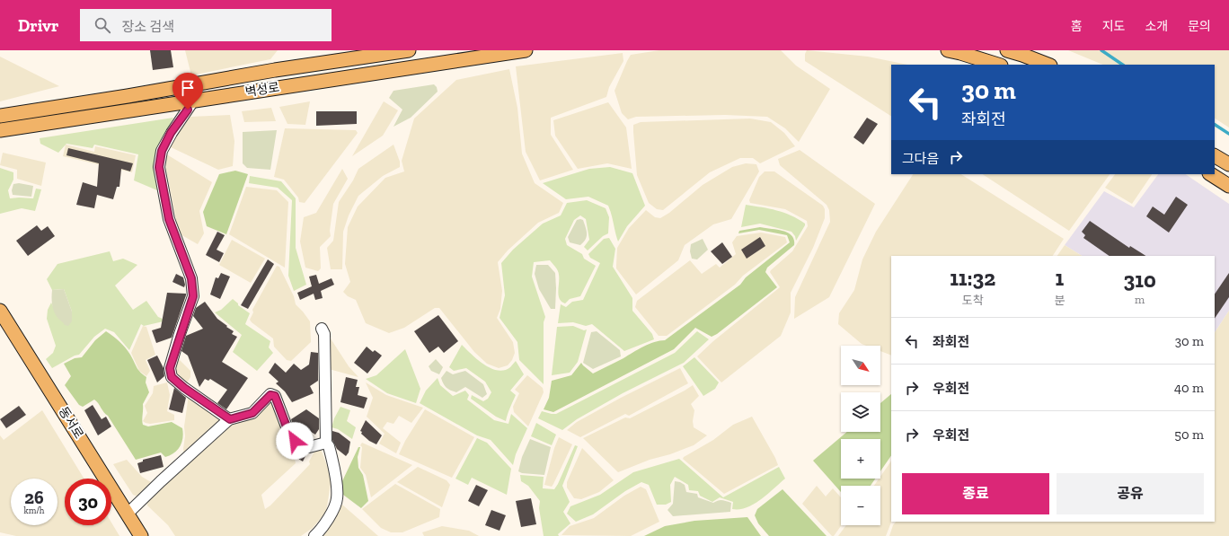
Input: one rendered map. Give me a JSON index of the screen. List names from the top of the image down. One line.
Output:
{"streets":{"main road":["벽성로","동서로"]},"north":"bottom right","page":{"header":"Drivr","search":"장소 검색","nav":["홈","지도","소개","문의"],"turn":["30 m","좌회전"],"then":"그다음","eta":["11:32","도착","1","분","310","m"],"list":[{"name":"좌회전","value":"30 m"},{"name":"우회전","value":"40 m"},{"name":"우회전","value":"50 m"}],"map_buttons":["+","−"],"buttons":["종료","공유"],"speed":"26 km/h","limit":"30"}}
